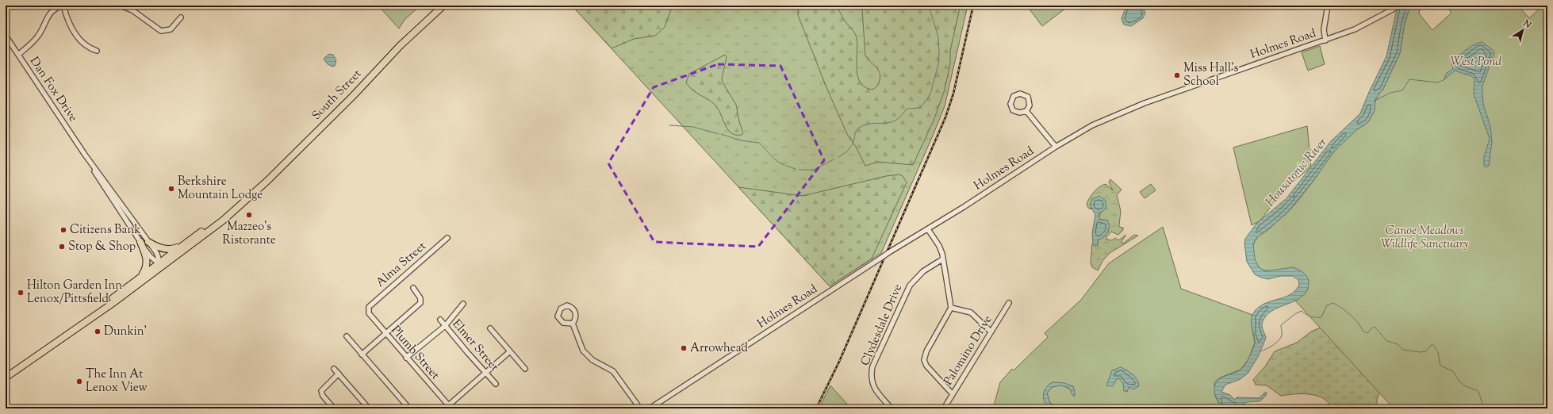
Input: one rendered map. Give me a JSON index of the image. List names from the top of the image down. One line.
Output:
{"streets":{"highway":["South Street"],"street":["Holmes Road","Dan Fox Drive","Alma Street","Clydesdale Drive","Elmer Street","Palomino Drive","Plumb Street"]},"crossings":[["Dan Fox Drive","South Street"],["Alma Street","Plumb Street"]],"water":["West Pond","Housatonic River"],"parks":["Canoe Meadows Wildlife Sanctuary"],"places":["Miss Hall's School","Berkshire Mountain Lodge","Mazzeo's Ristorante","Citizens Bank","Stop & Shop","Hilton Garden Inn Lenox/Pittsfield","Dunkin'","Arrowhead","The Inn At Lenox View"],"north":"top right"}
